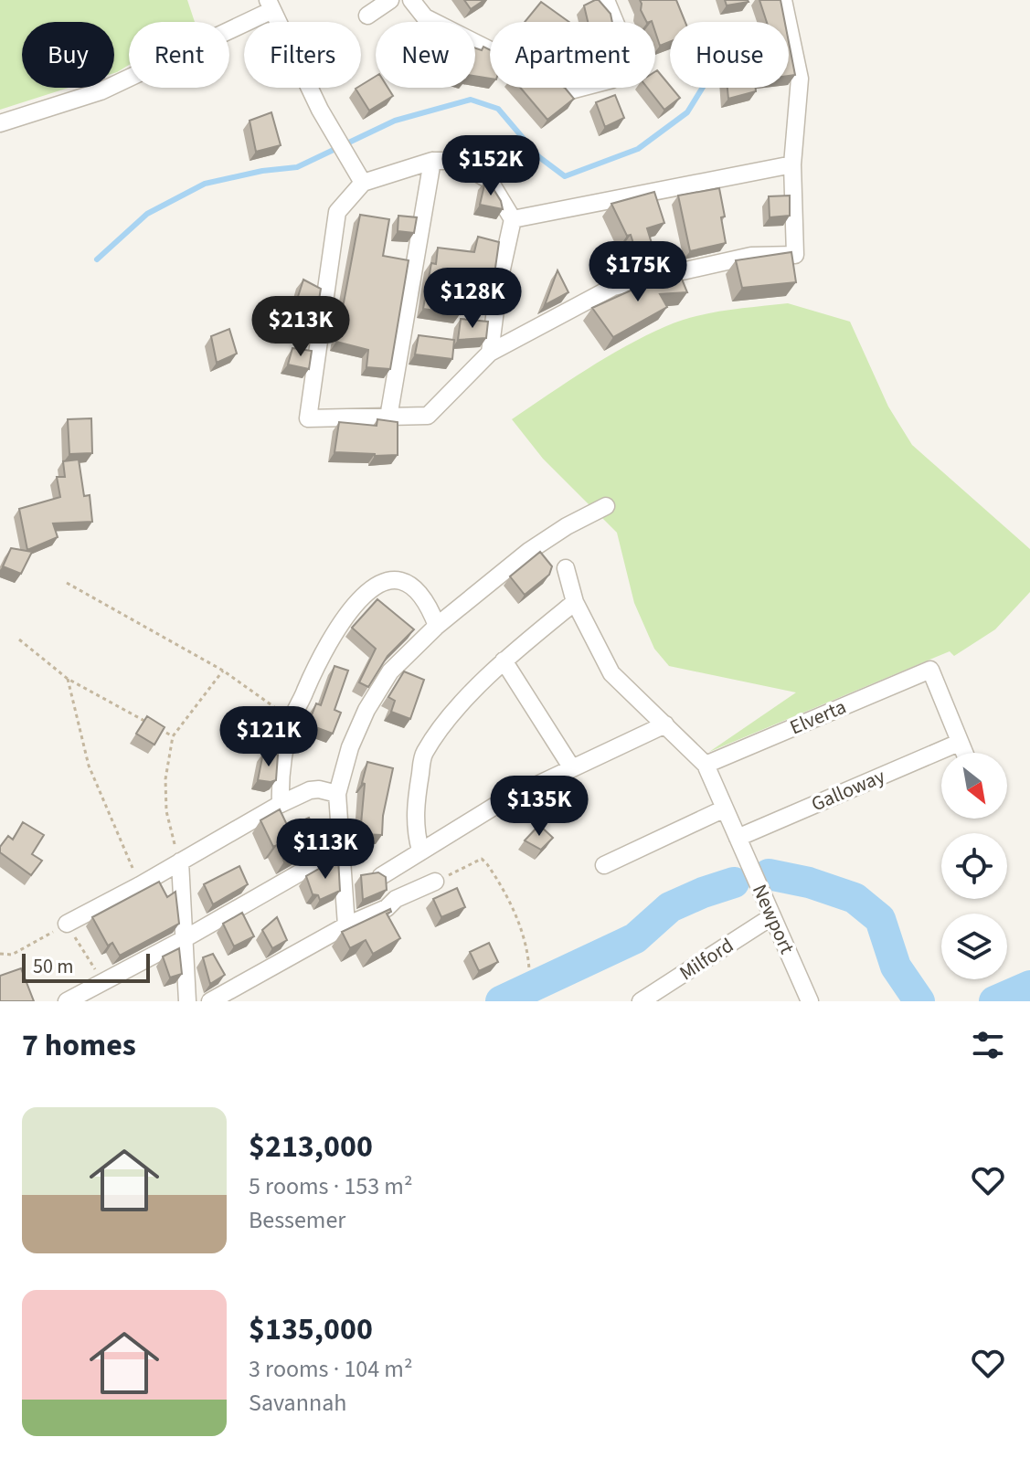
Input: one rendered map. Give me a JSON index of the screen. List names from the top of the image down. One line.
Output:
{"streets":{"street":["Elverta","Galloway","Newport","Milford"]},"crossings":[["Elverta","Galloway"],["Elverta","Newport"],["Galloway","Newport"],["Newport","Milford"]],"scale_bar":"50 m","north":"bottom right","page":{"chip":["Buy","Rent","Filters","New","Apartment","House"],"price":["$152K","$175K","$128K","$213K","$121K","$135K","$113K"],"scale":"50 m","heading":"7 homes","list":[{"name":"$213,000","note":"5 rooms · 153 m² · Bessemer"},{"name":"$135,000","note":"3 rooms · 104 m² · Savannah"}]}}
